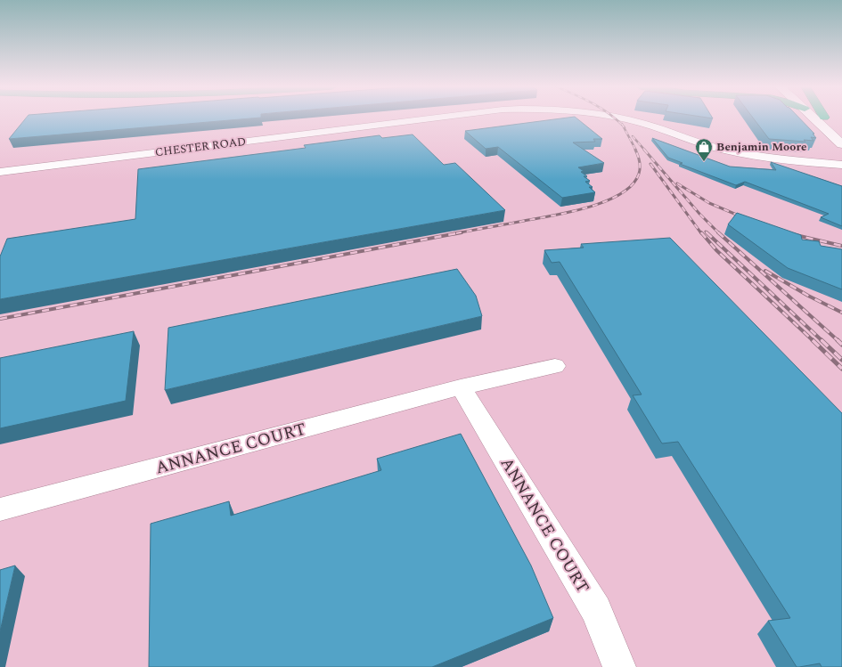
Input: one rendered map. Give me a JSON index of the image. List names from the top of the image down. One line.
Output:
{"streets":{"street":["CHESTER ROAD","ANNANCE COURT"]},"places":{"shop":["Benjamin Moore"]}}
